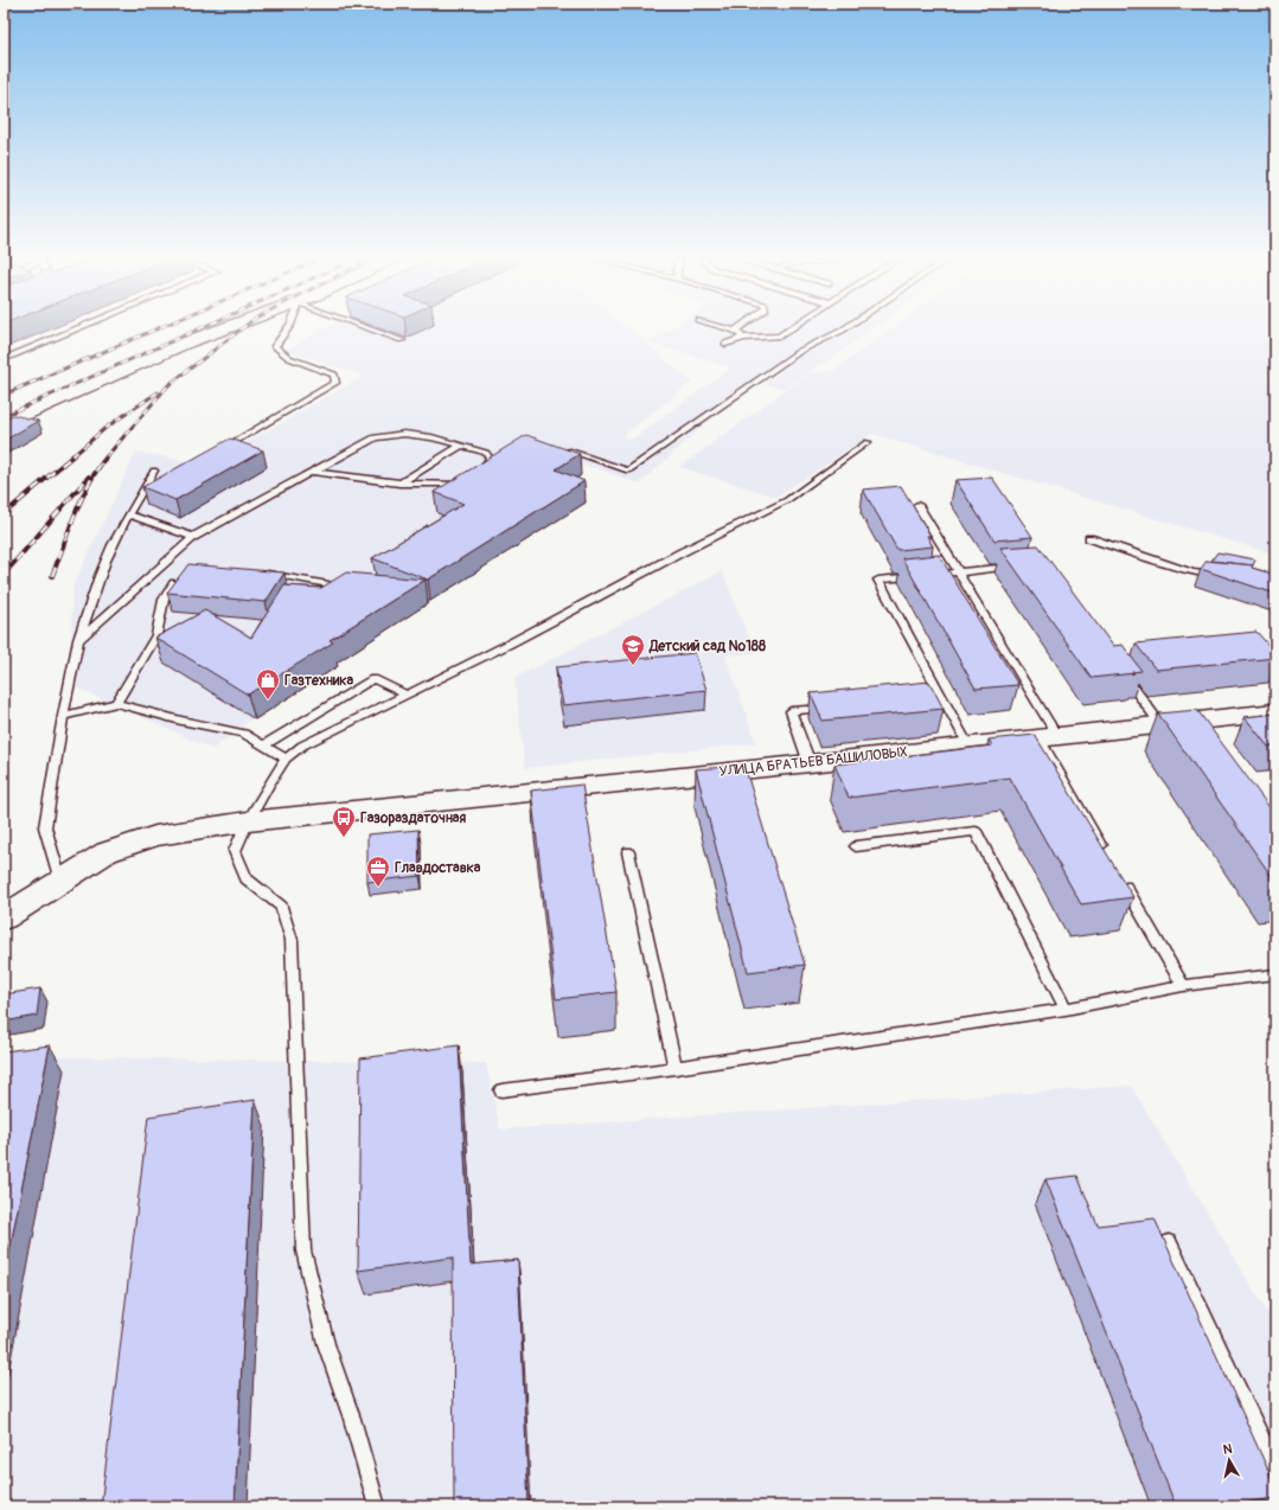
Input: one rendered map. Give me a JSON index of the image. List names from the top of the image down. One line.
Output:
{"streets":{"street":["УЛИЦА БРАТЬЕВ БАШИЛОВЫХ"]},"places":{"school or university":["Детский сад №188"],"shop":["Газтехника"],"bus stop":["Газораздаточная"],"office":["Главдоставка"]},"north":"top"}
